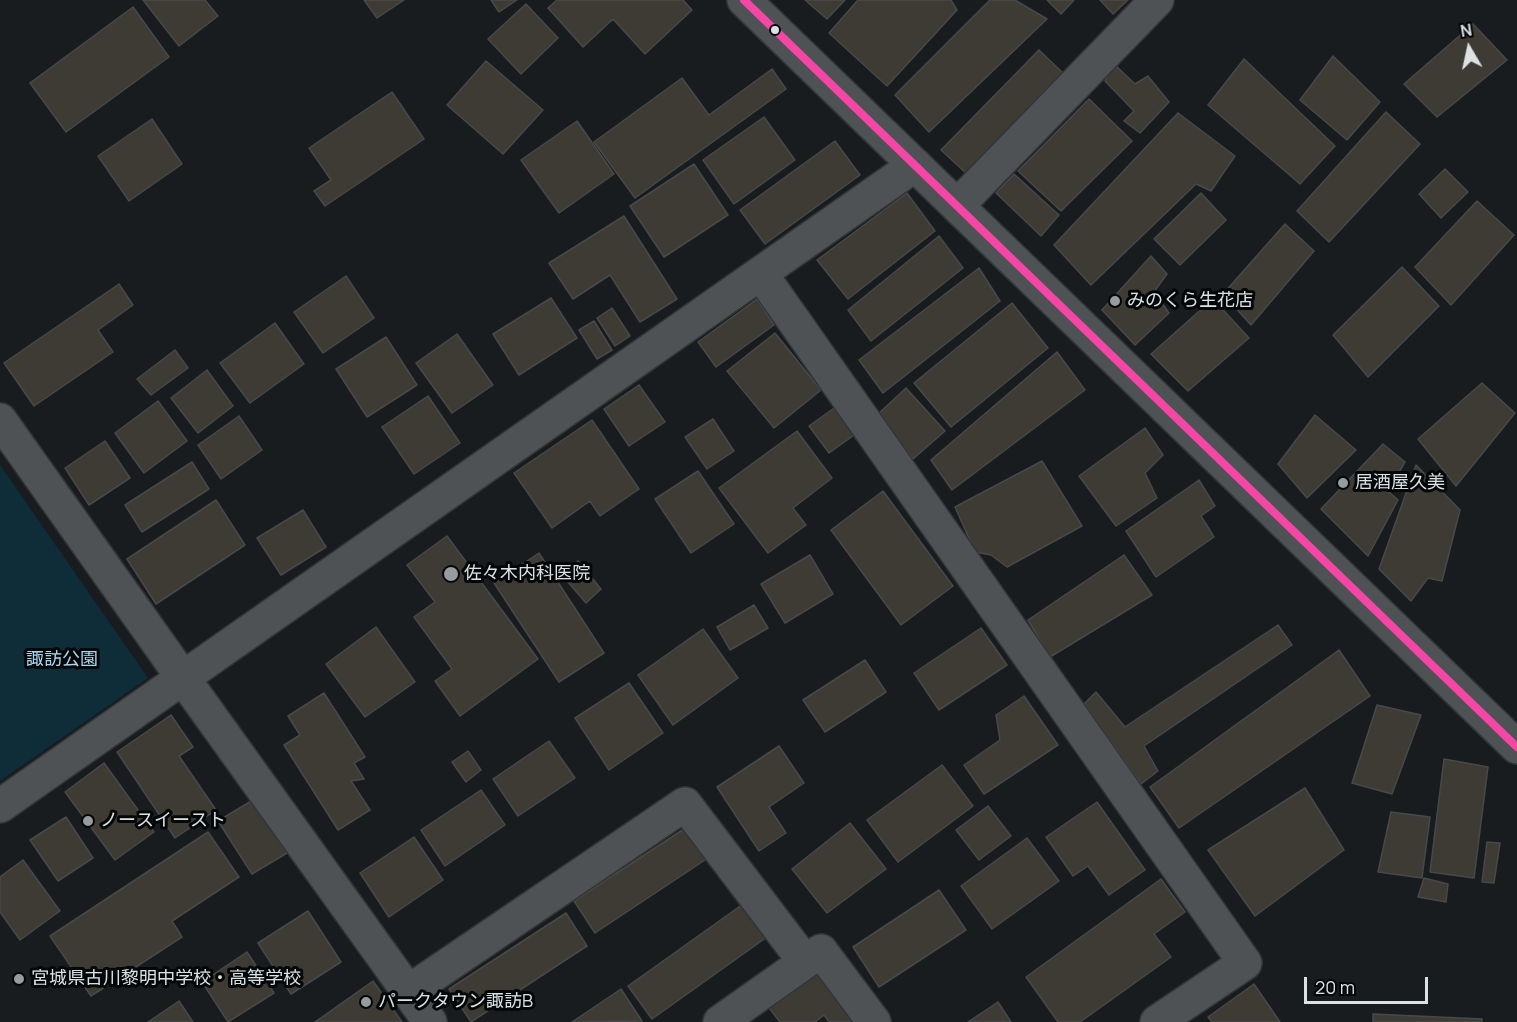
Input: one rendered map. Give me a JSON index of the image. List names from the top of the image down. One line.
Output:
{"parks":["諏訪公園"],"places":["みのくら生花店","居酒屋久美","佐々木内科医院","ノースイースト","宮城県古川黎明中学校・高等学校","パークタウン諏訪B"],"scale_bar":"20 m","north":"top"}
